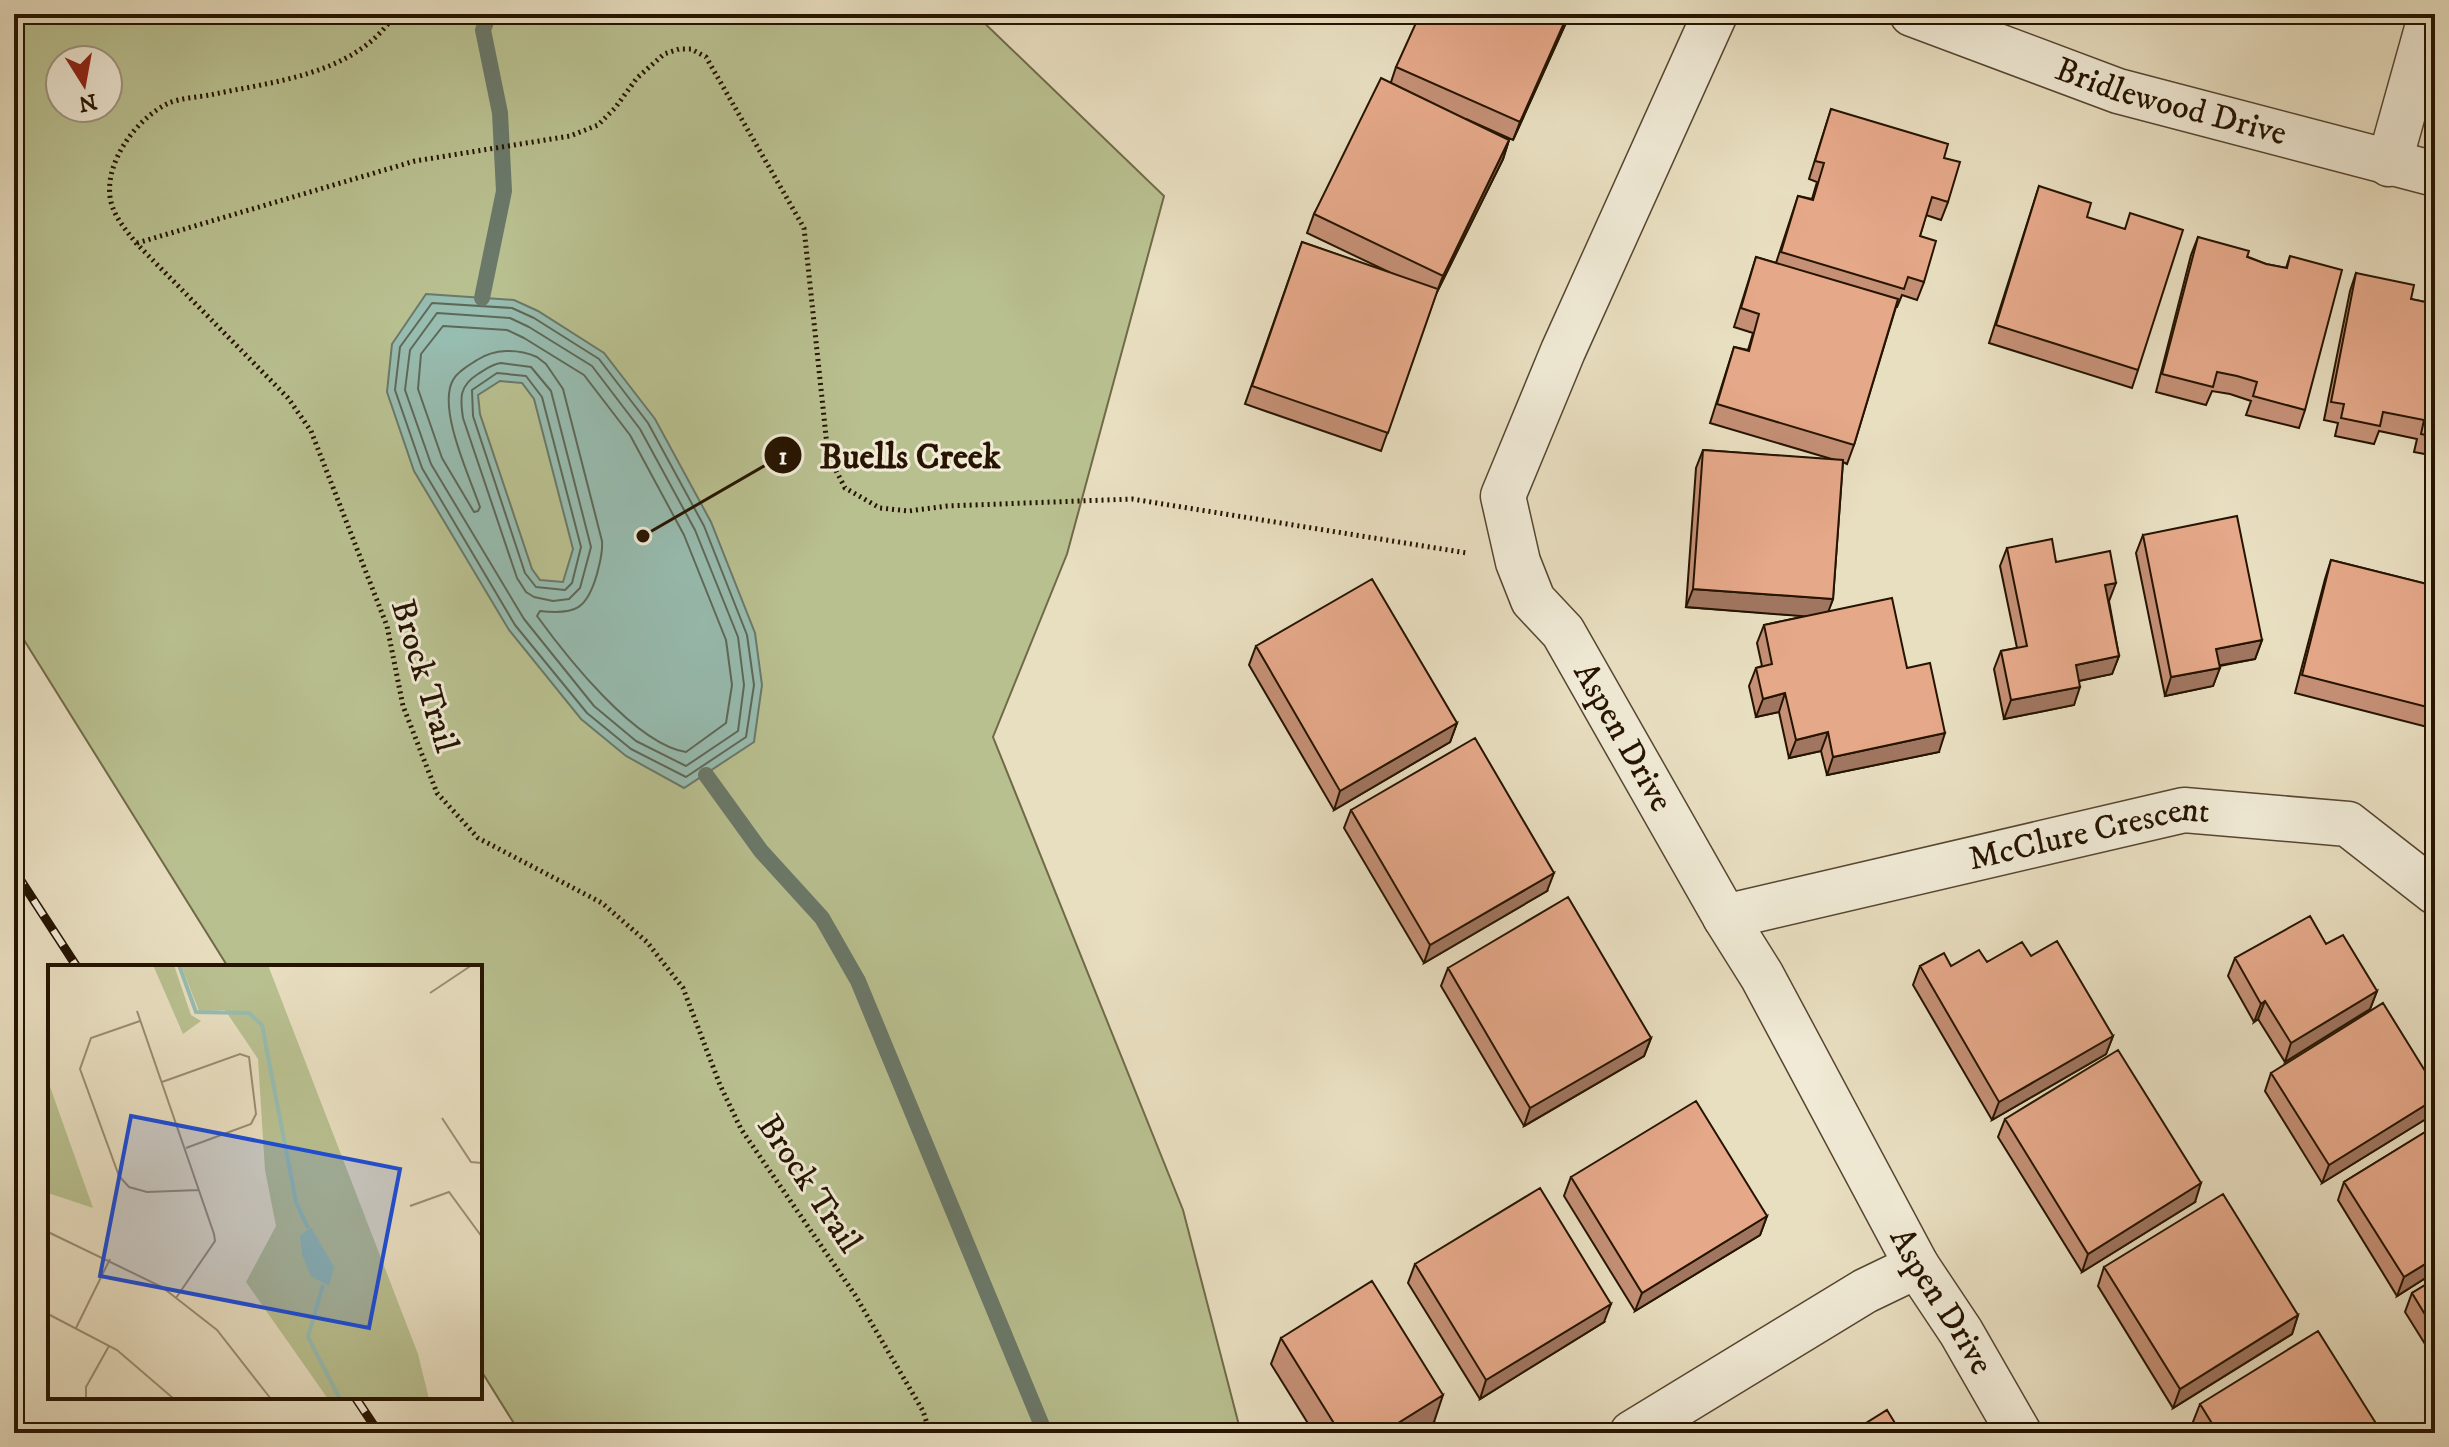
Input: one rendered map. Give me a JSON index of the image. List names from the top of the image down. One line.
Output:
{"streets":{"street":["Bridlewood Drive","Aspen Drive","McClure Crescent"],"path":["Brock Trail"]},"crossings":[["Aspen Drive","McClure Crescent"]],"places":["Buells Creek"],"north":"bottom"}
